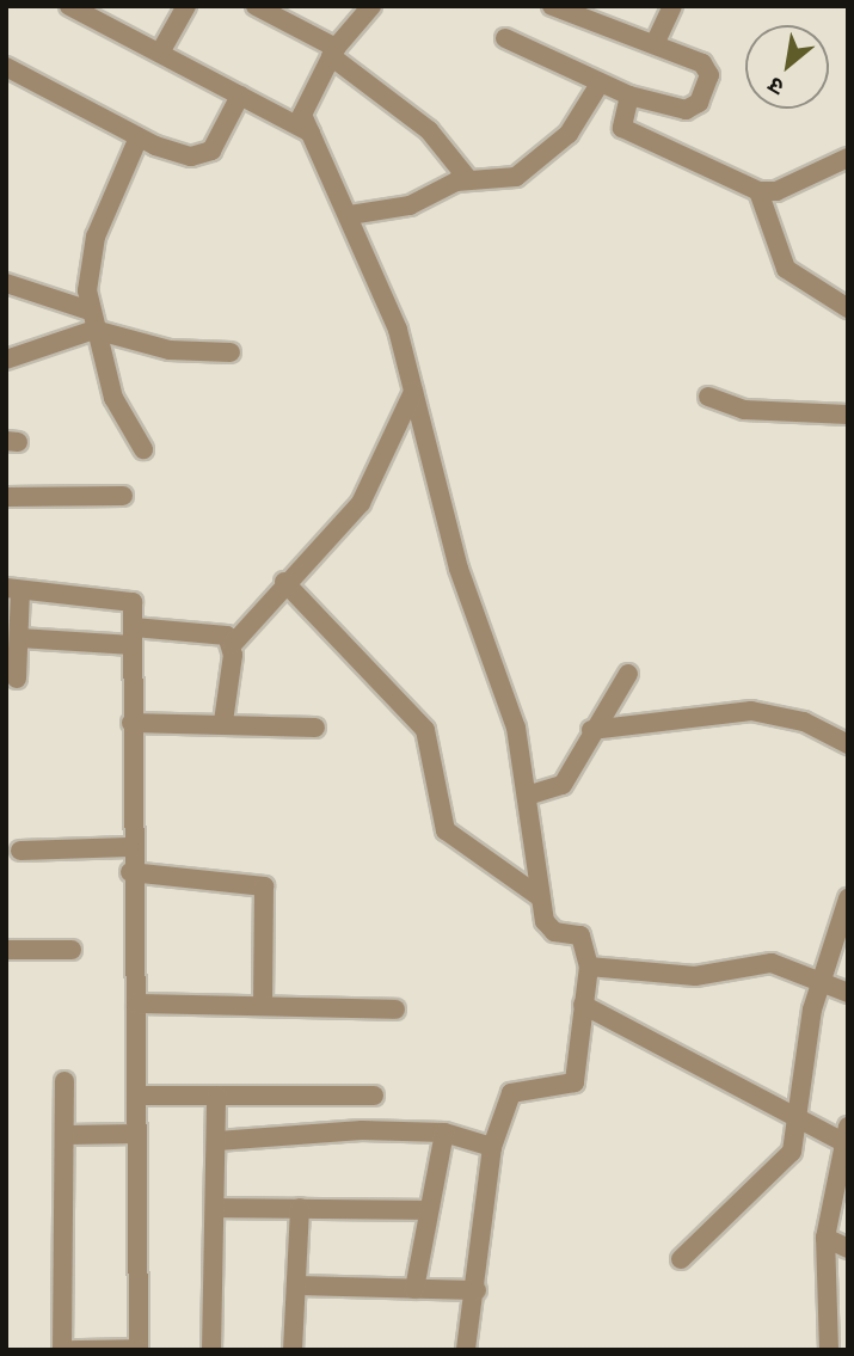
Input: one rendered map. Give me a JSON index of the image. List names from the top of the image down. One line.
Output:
{"north":"bottom left"}
